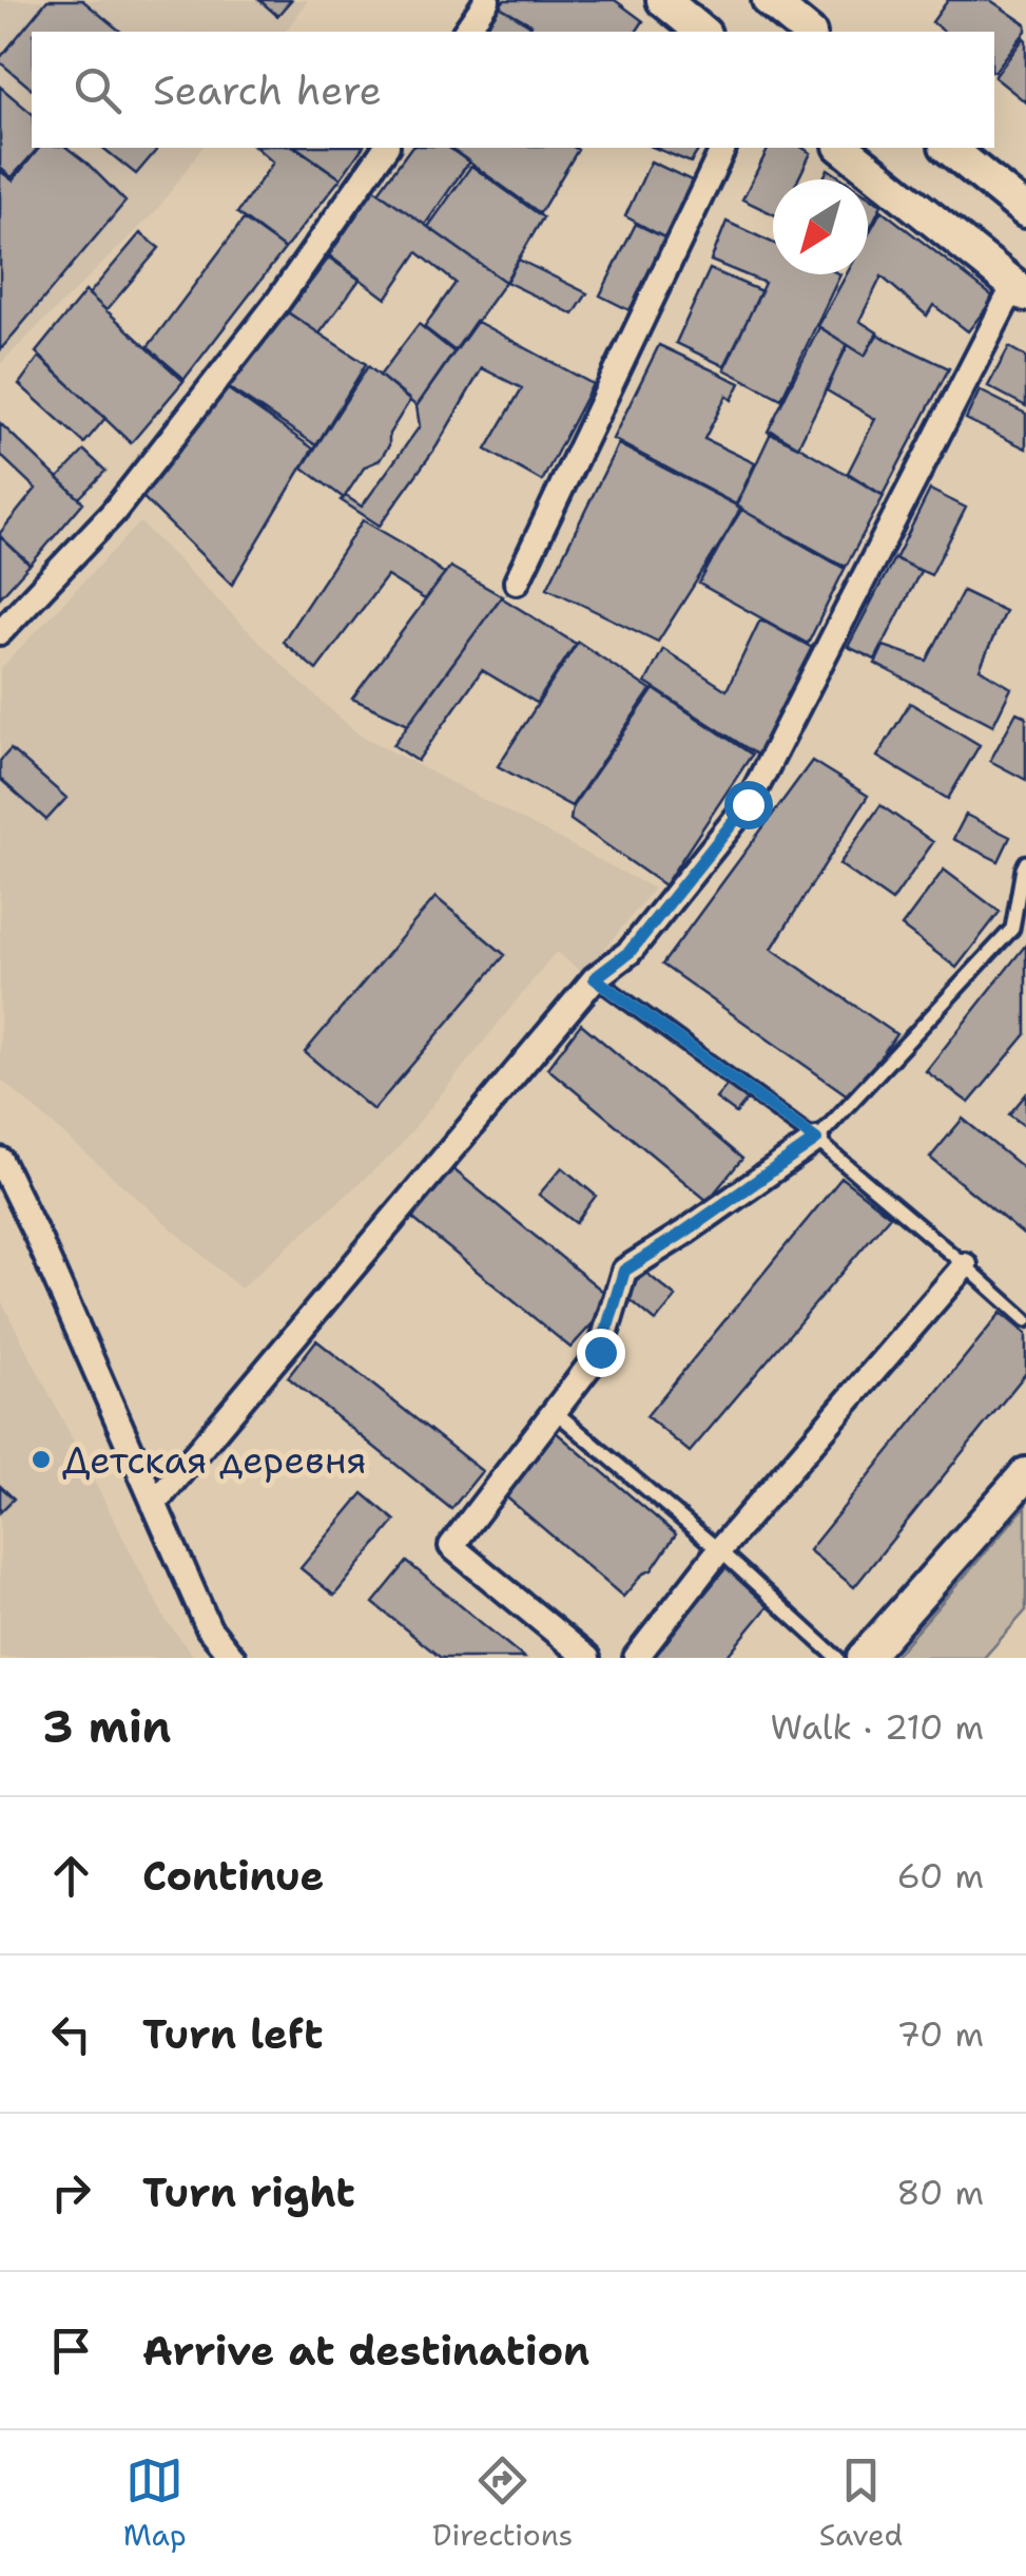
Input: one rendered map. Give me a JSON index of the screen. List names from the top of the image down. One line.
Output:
{"places":["Детская деревня"],"north":"bottom left","page":{"search":"Search here","heading":["3 min","Walk · 210 m"],"list":[["Continue","60 m"],["Turn left","70 m"],["Turn right","80 m"],"Arrive at destination"],"nav":["Map","Directions","Saved"]}}
